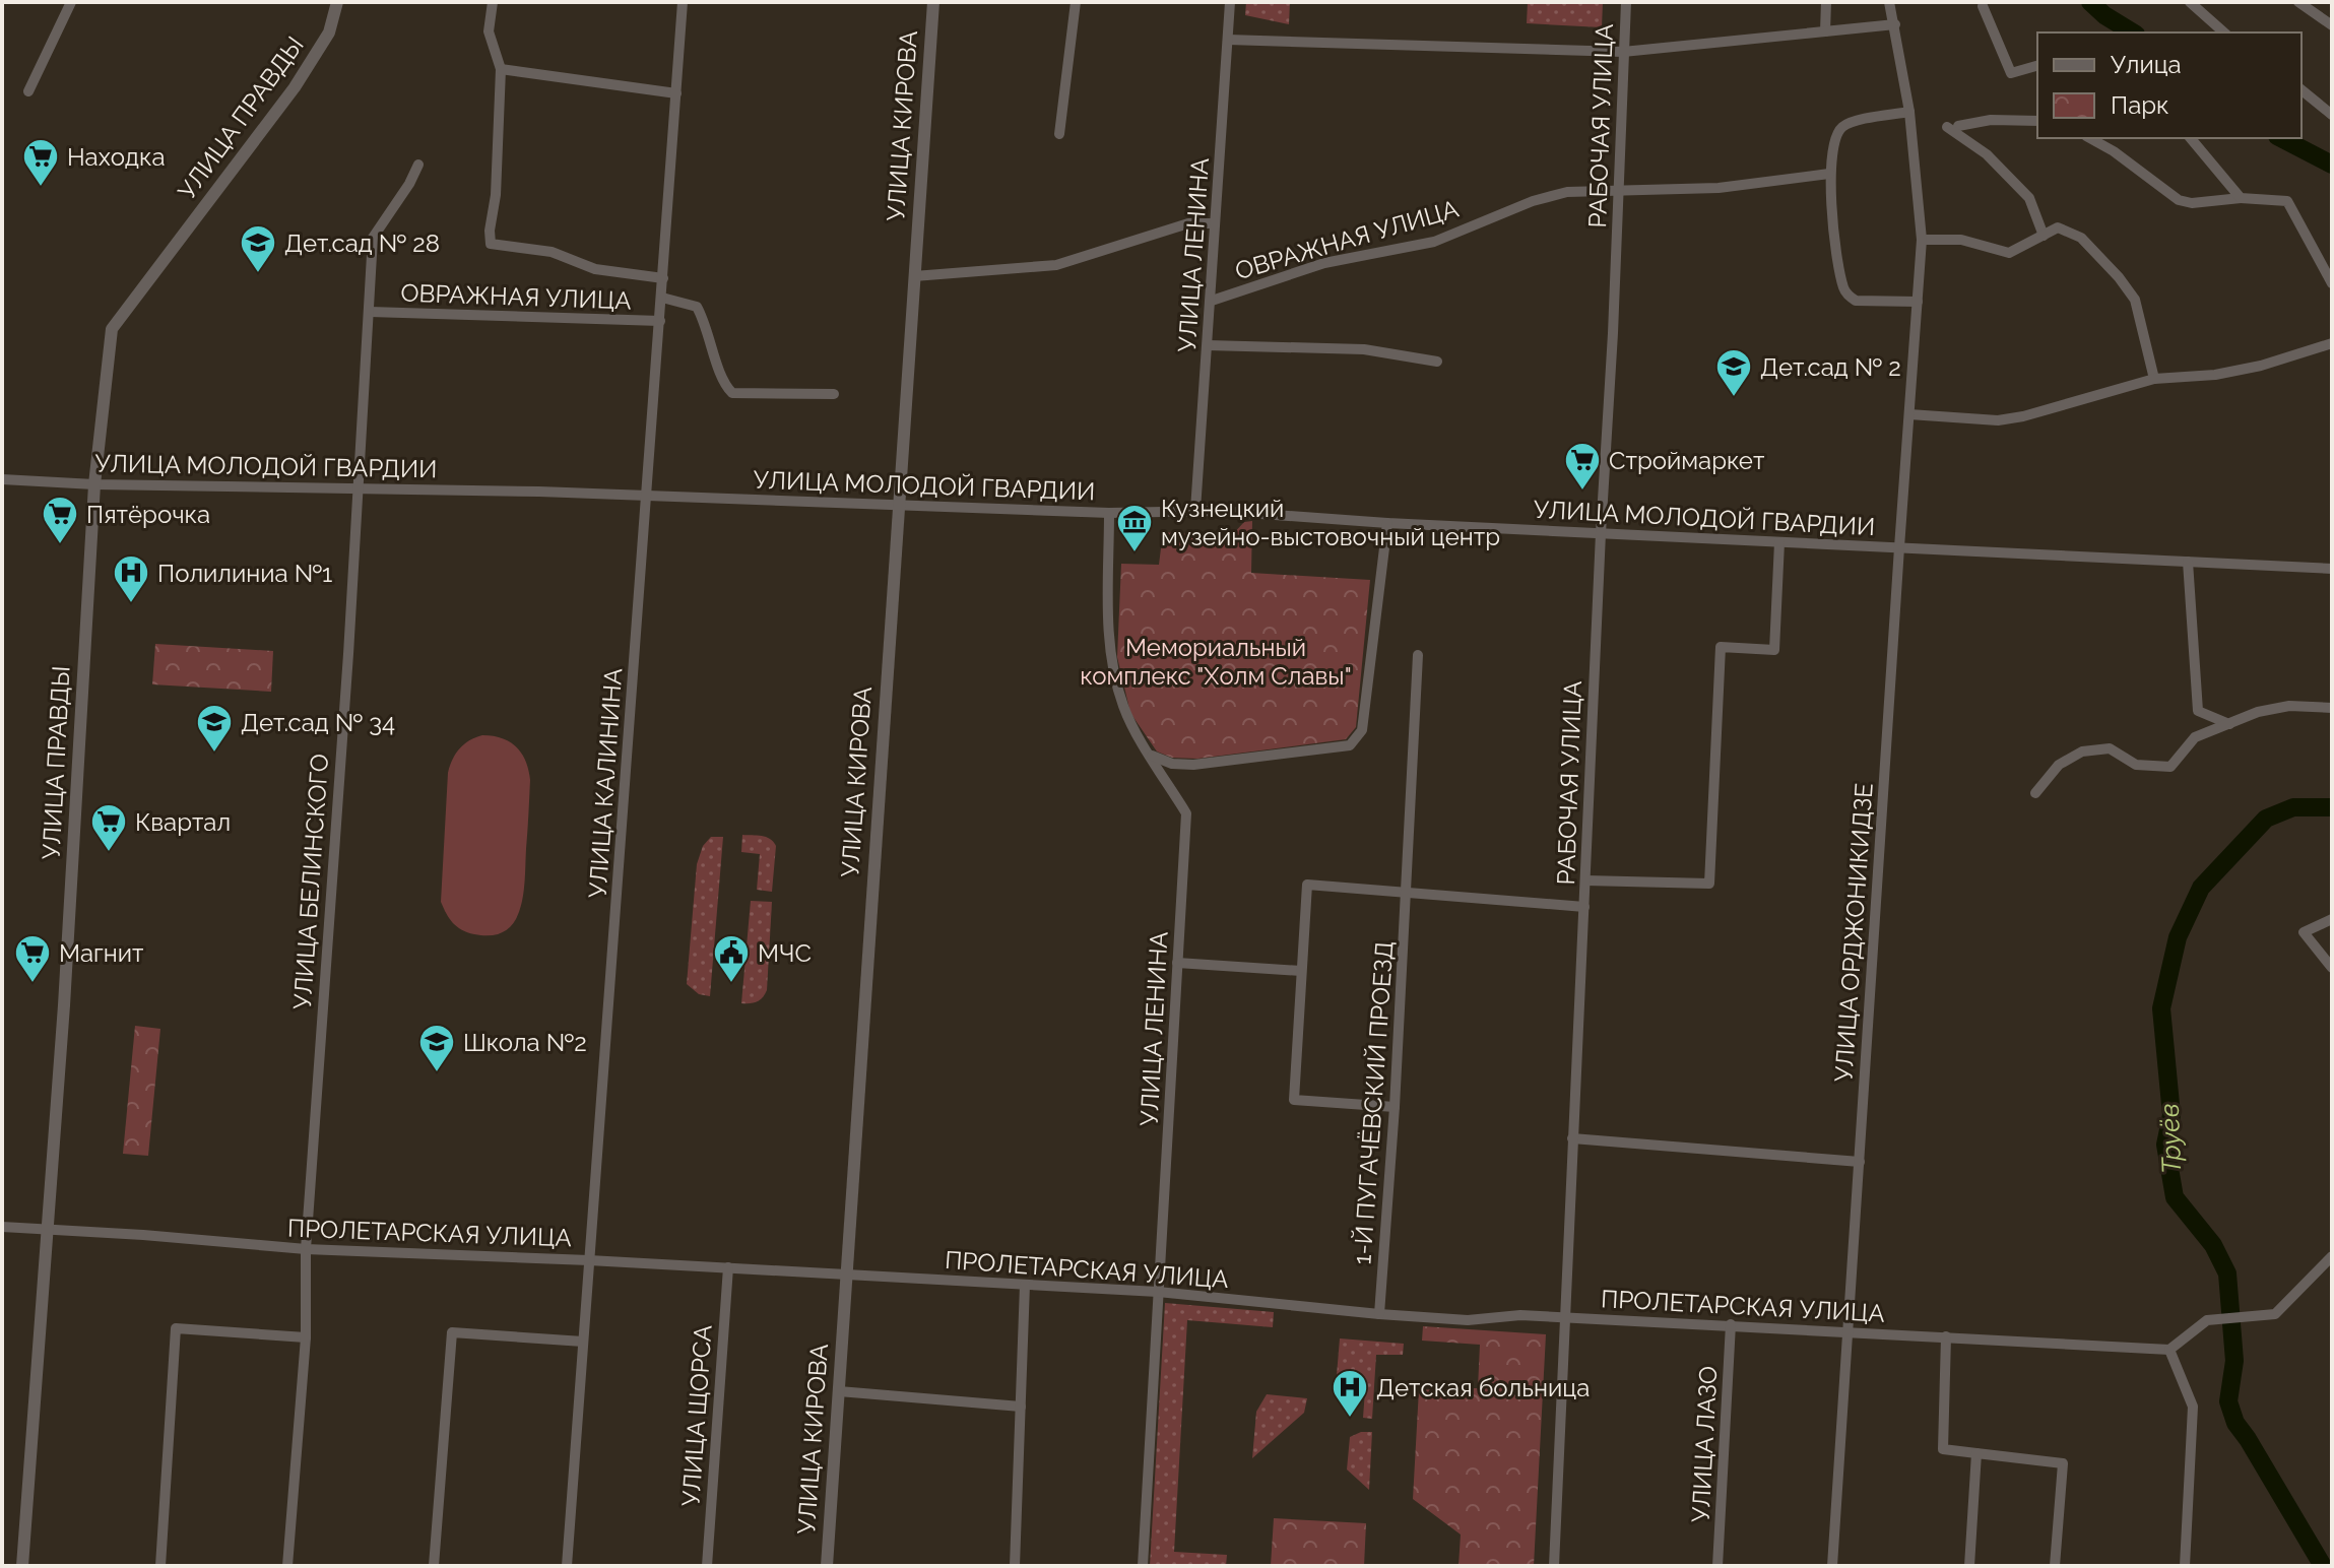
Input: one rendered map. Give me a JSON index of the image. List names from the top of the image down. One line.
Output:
{"streets":{"street":["УЛИЦА ПРАВДЫ","УЛИЦА КИРОВА","РАБОЧАЯ УЛИЦА","ОВРАЖНАЯ УЛИЦА","УЛИЦА ЛЕНИНА","УЛИЦА МОЛОДОЙ ГВАРДИИ","УЛИЦА КАЛИНИНА","УЛИЦА БЕЛИНСКОГО","УЛИЦА ОРДЖОНИКИДЗЕ","1-Й ПУГАЧЁВСКИЙ ПРОЕЗД","ПРОЛЕТАРСКАЯ УЛИЦА","УЛИЦА ЩОРСА","УЛИЦА ЛАЗО"]},"crossings":[["УЛИЦА ПРАВДЫ","УЛИЦА МОЛОДОЙ ГВАРДИИ"],["УЛИЦА ПРАВДЫ","ПРОЛЕТАРСКАЯ УЛИЦА"],["УЛИЦА КИРОВА","УЛИЦА МОЛОДОЙ ГВАРДИИ"],["УЛИЦА КИРОВА","ПРОЛЕТАРСКАЯ УЛИЦА"],["РАБОЧАЯ УЛИЦА","ОВРАЖНАЯ УЛИЦА"],["РАБОЧАЯ УЛИЦА","УЛИЦА МОЛОДОЙ ГВАРДИИ"],["РАБОЧАЯ УЛИЦА","ПРОЛЕТАРСКАЯ УЛИЦА"],["ОВРАЖНАЯ УЛИЦА","УЛИЦА ЛЕНИНА"],["ОВРАЖНАЯ УЛИЦА","УЛИЦА КАЛИНИНА"],["ОВРАЖНАЯ УЛИЦА","УЛИЦА БЕЛИНСКОГО"],["УЛИЦА ЛЕНИНА","УЛИЦА МОЛОДОЙ ГВАРДИИ"],["УЛИЦА ЛЕНИНА","ПРОЛЕТАРСКАЯ УЛИЦА"],["УЛИЦА МОЛОДОЙ ГВАРДИИ","УЛИЦА КАЛИНИНА"],["УЛИЦА МОЛОДОЙ ГВАРДИИ","УЛИЦА БЕЛИНСКОГО"],["УЛИЦА МОЛОДОЙ ГВАРДИИ","УЛИЦА ОРДЖОНИКИДЗЕ"],["УЛИЦА КАЛИНИНА","ПРОЛЕТАРСКАЯ УЛИЦА"],["УЛИЦА БЕЛИНСКОГО","ПРОЛЕТАРСКАЯ УЛИЦА"],["УЛИЦА ОРДЖОНИКИДЗЕ","ПРОЛЕТАРСКАЯ УЛИЦА"],["1-Й ПУГАЧЁВСКИЙ ПРОЕЗД","ПРОЛЕТАРСКАЯ УЛИЦА"],["ПРОЛЕТАРСКАЯ УЛИЦА","УЛИЦА ЩОРСА"],["ПРОЛЕТАРСКАЯ УЛИЦА","УЛИЦА ЛАЗО"]],"water":["Труёв"],"parks":["Мемориальный комплекс \"Холм Славы\""],"places":{"supermarket":["Находка","Строймаркет","Пятёрочка","Квартал","Магнит"],"school or university":["Дет.сад № 28","Дет.сад № 2","Дет.сад № 34","Школа №2"],"museum":["Кузнецкий музейно-выстовочный центр"],"hospital":["Полилиниа №1","Детская больница"],"public building":["МЧС"]},"legend":["Улица","Парк"]}
